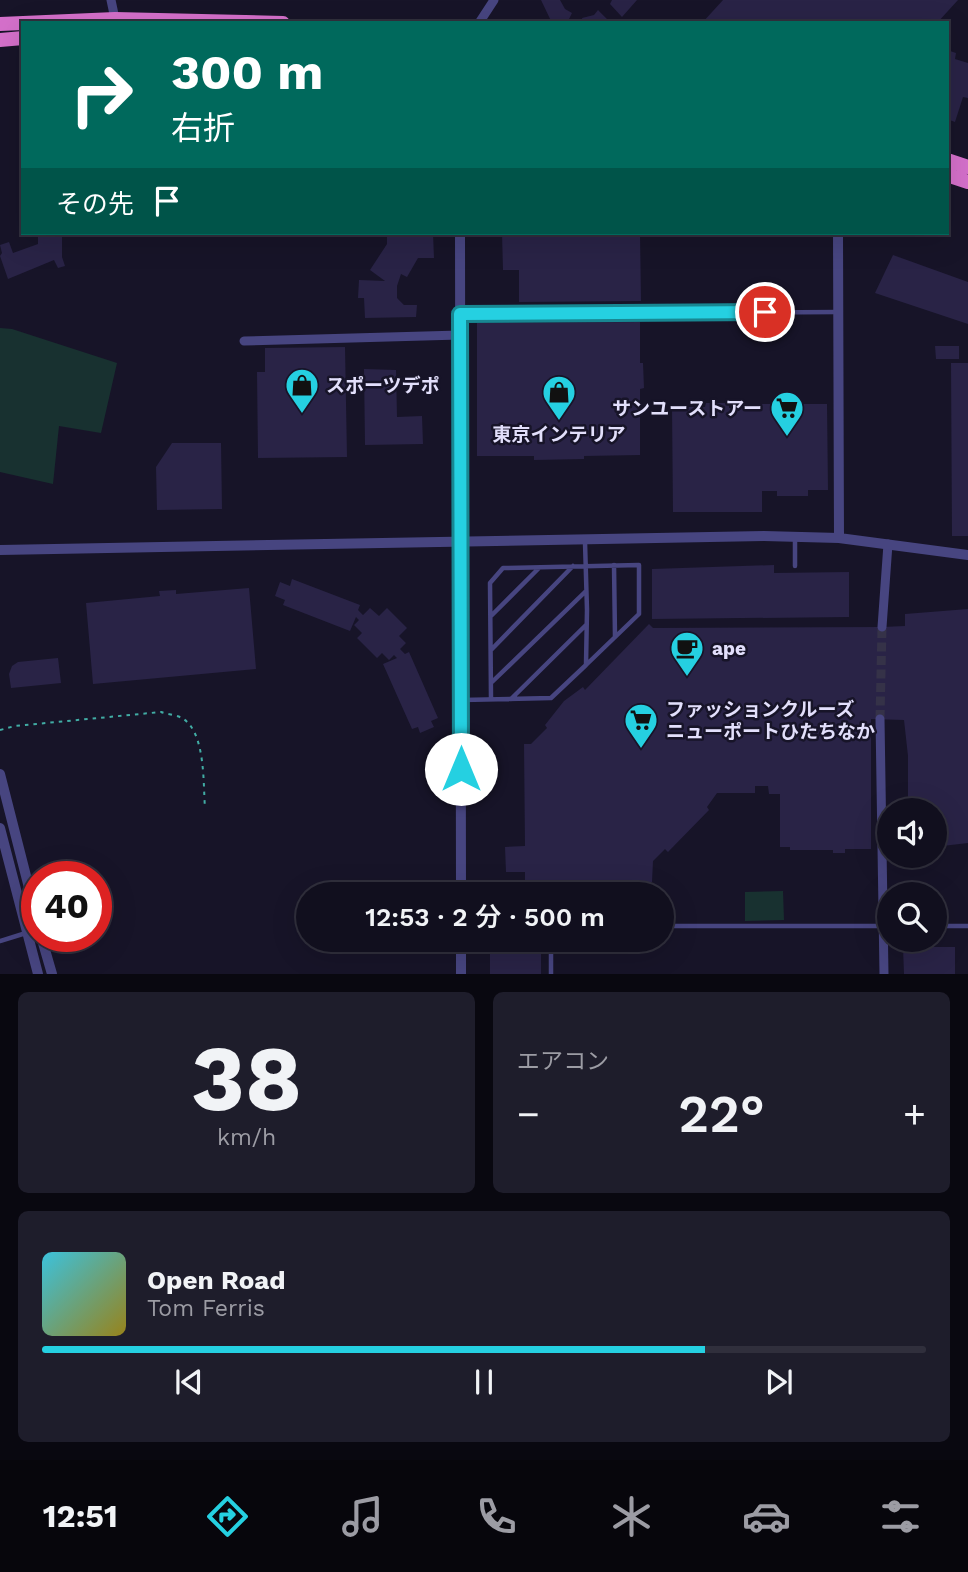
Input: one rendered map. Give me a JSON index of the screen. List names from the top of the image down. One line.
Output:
{"places":{"shop":["スポーツデポ","東京インテリア"],"supermarket":["サンユーストアー","ファッションクルーズ ニューポートひたちなか"],"cafe":["ape"]},"page":{"turn":["300 m","右折"],"then":"その先","limit":"40","trip":"12:53 · 2 分 · 500 m","tile":[["38","km/h"],"エアコン"],"heat":["−","22°","+"],"song":["Open Road","Tom Ferris"],"tabs":"12:51"}}
